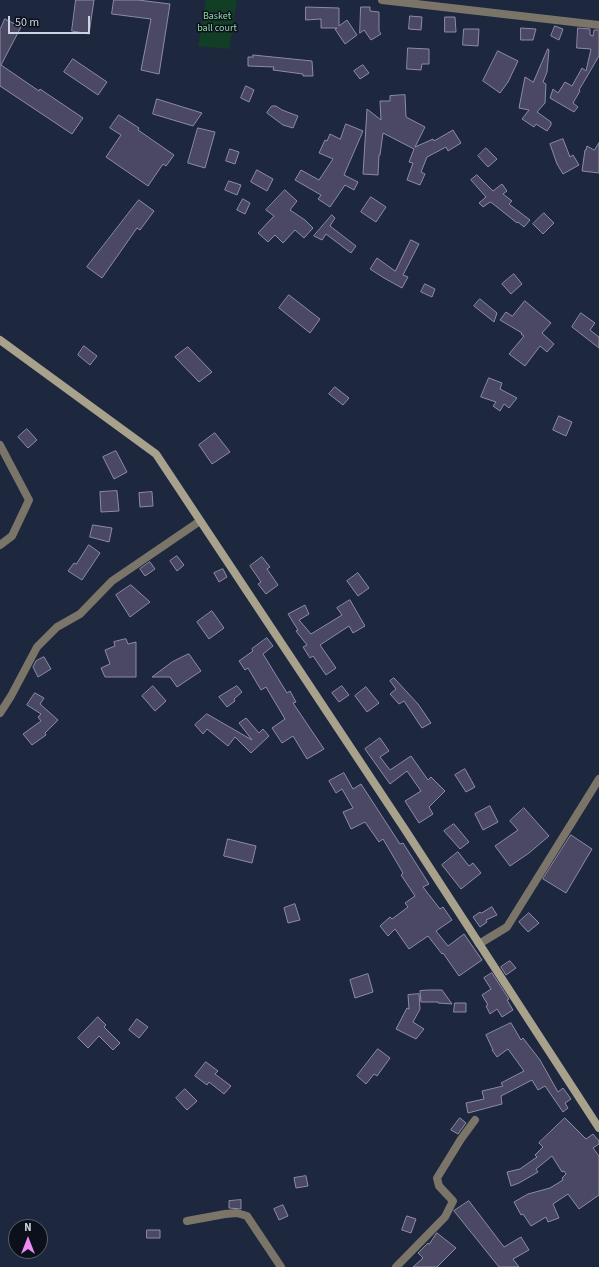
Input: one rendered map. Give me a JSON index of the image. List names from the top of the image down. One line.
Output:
{"parks":["Basket ball court"],"scale_bar":"50 m","north":"top"}
